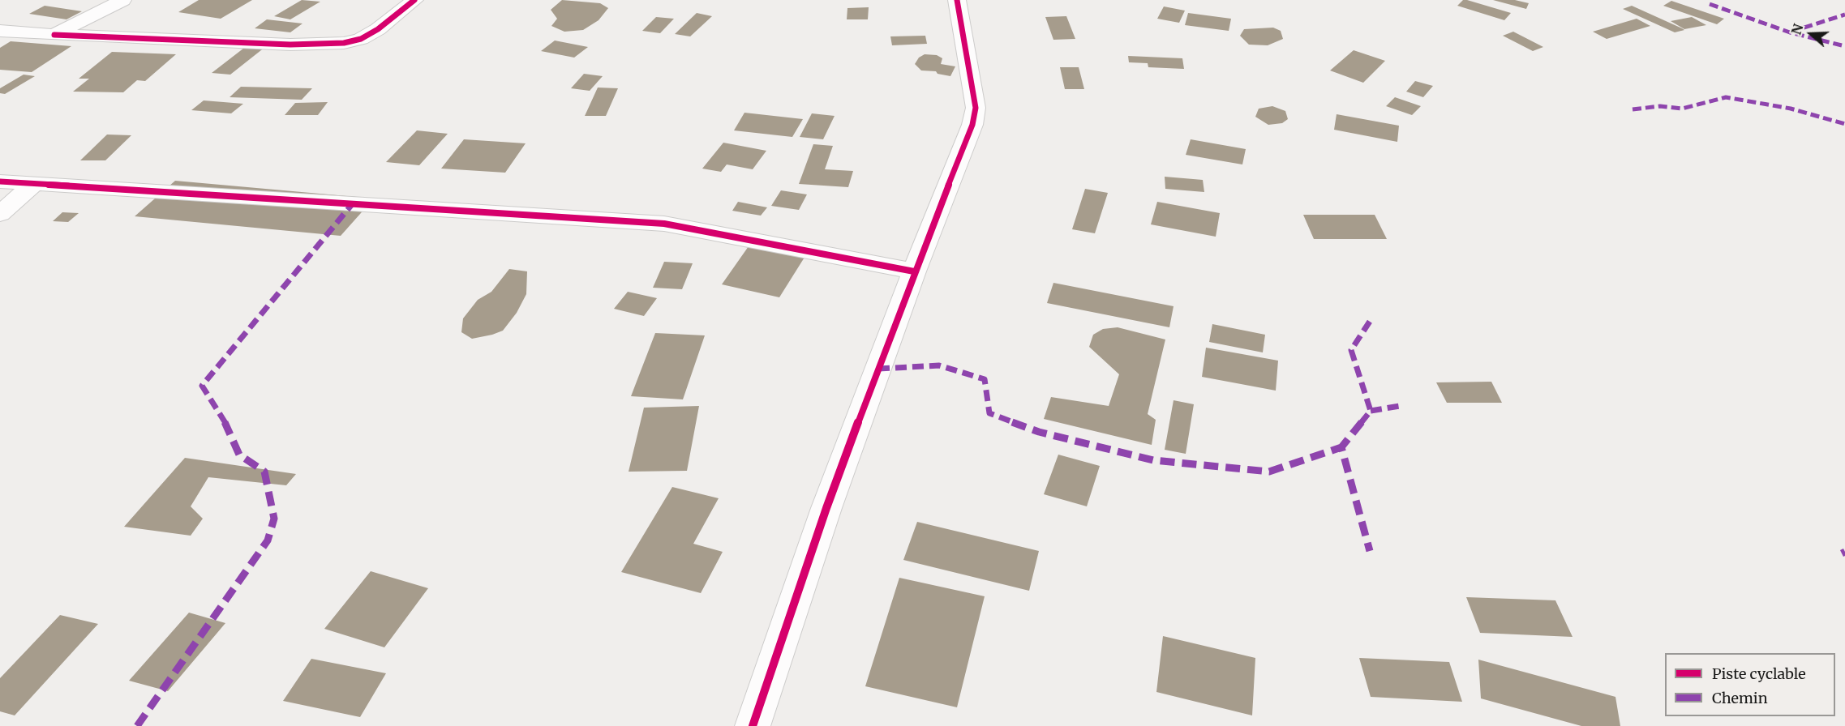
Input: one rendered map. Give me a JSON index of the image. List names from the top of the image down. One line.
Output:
{"legend":["Piste cyclable","Chemin"],"north":"left"}
